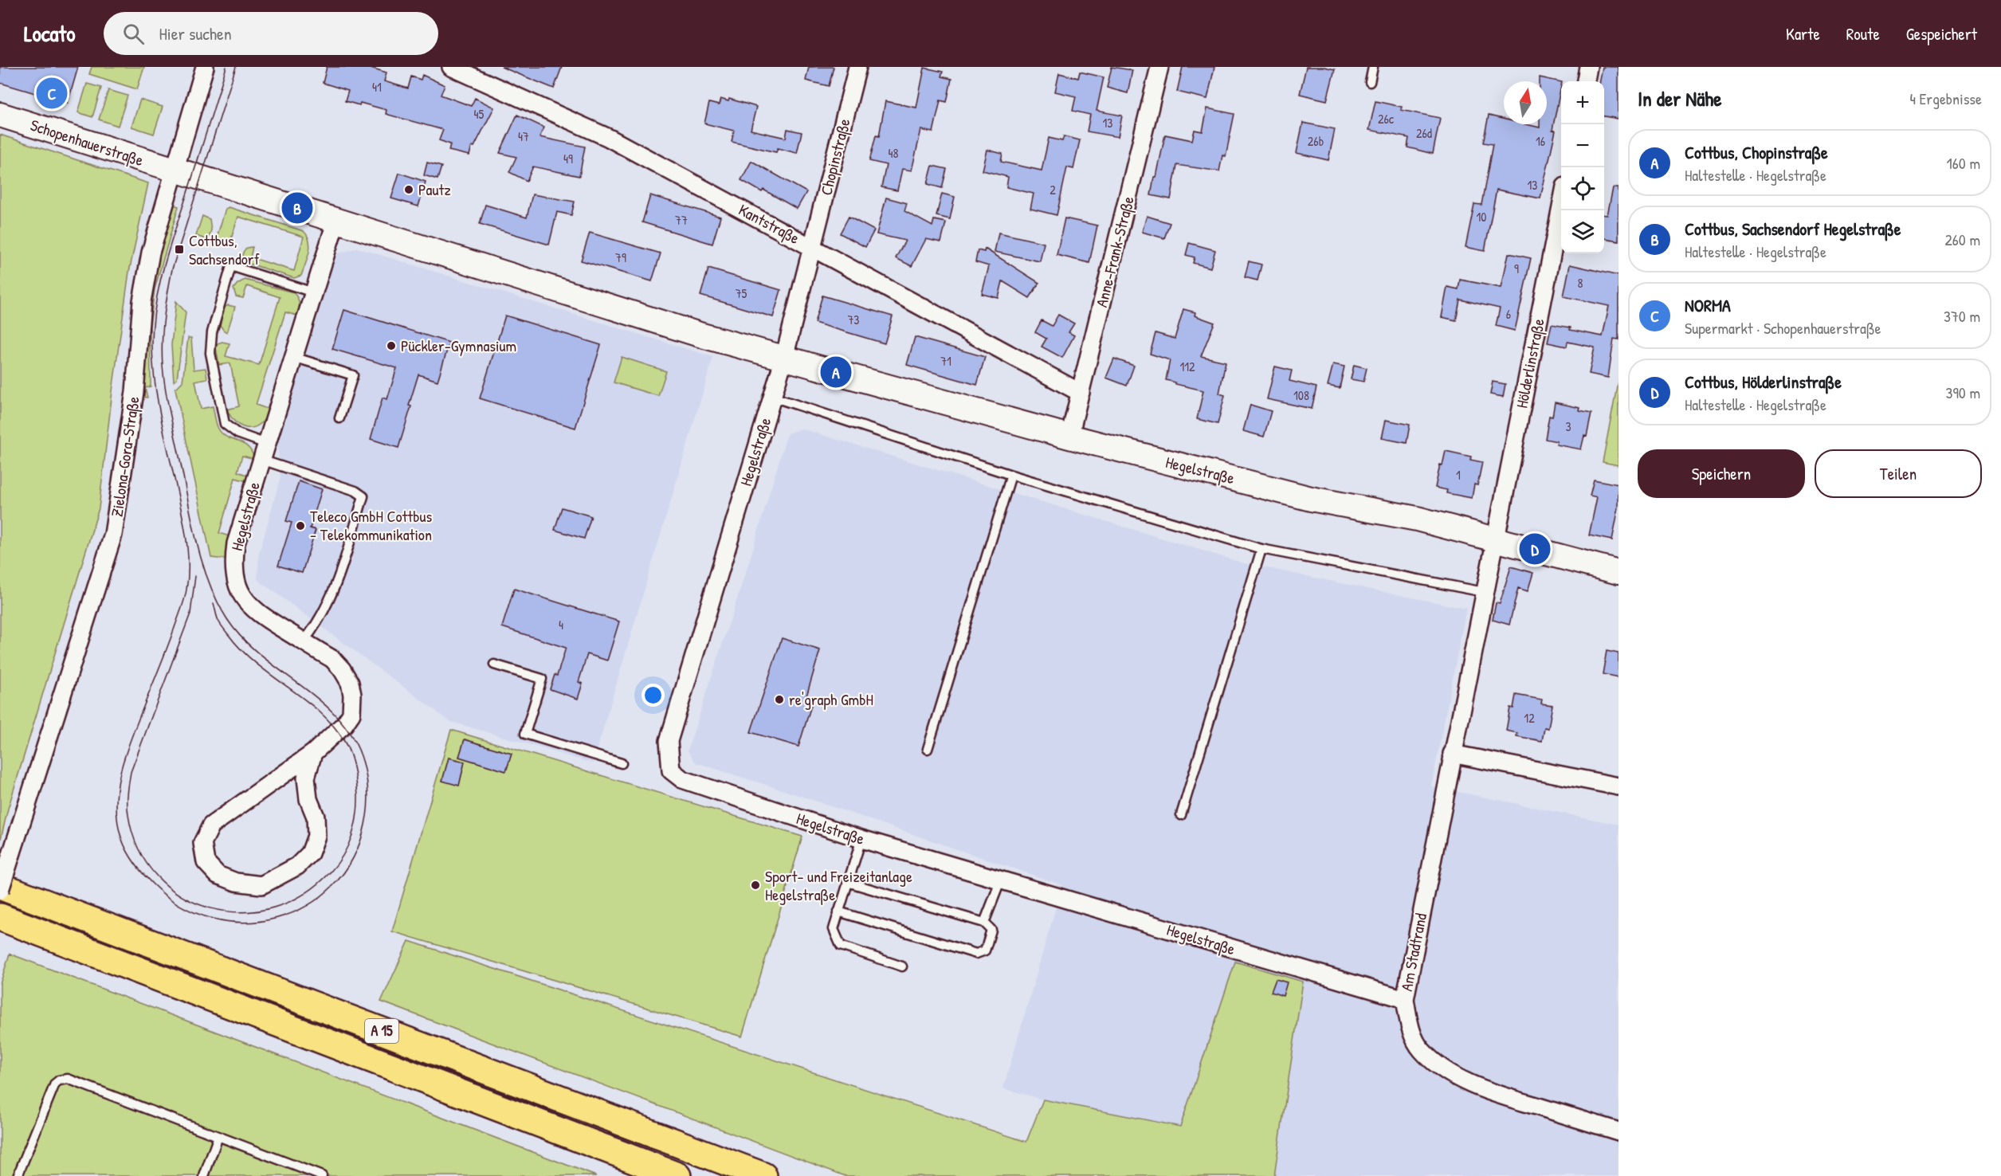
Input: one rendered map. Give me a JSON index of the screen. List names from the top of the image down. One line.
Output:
{"streets":{"highway":["A 15"],"street":["Schopenhauerstraße","Chopinstraße","Kantstraße","Anne-Frank-Straße","Hölderlinstraße","Hegelstraße","Zielona-Gora-Straße","Am Stadtrand"]},"crossings":[["Schopenhauerstraße","Hegelstraße"],["Schopenhauerstraße","Zielona-Gora-Straße"],["Chopinstraße","Kantstraße"],["Chopinstraße","Hegelstraße"],["Kantstraße","Anne-Frank-Straße"],["Kantstraße","Hegelstraße"],["Anne-Frank-Straße","Hegelstraße"],["Hölderlinstraße","Hegelstraße"],["Hölderlinstraße","Am Stadtrand"],["Hegelstraße","Zielona-Gora-Straße"],["Hegelstraße","Am Stadtrand"]],"places":{"other":["Pautz","Pückler-Gymnasium","Teleco GmbH Cottbus - Telekommunikation","re'graph GmbH","Sport- und Freizeitanlage Hegelstraße"],"transit":["Cottbus, Sachsendorf"]},"house_numbers":["41","45","26c","13","26d","47","26b","16","48","49","13","2","10","77","79","9","8","75","6","73","71","112","108","3","1","4","12"],"north":"top","page":{"header":"Locato","search":"Hier suchen","nav":["Karte","Route","Gespeichert"],"heading":["In der Nähe","4 Ergebnisse"],"pins":["C","B","A","D"],"map_buttons":["+","−"],"list":[{"mark":"A","name":"Cottbus, Chopinstraße","note":"Haltestelle · Hegelstraße","value":"160 m"},{"mark":"B","name":"Cottbus, Sachsendorf Hegelstraße","note":"Haltestelle · Hegelstraße","value":"260 m"},{"mark":"C","name":"NORMA","note":"Supermarkt · Schopenhauerstraße","value":"370 m"},{"mark":"D","name":"Cottbus, Hölderlinstraße","note":"Haltestelle · Hegelstraße","value":"390 m"}],"buttons":["Speichern","Teilen"]}}
